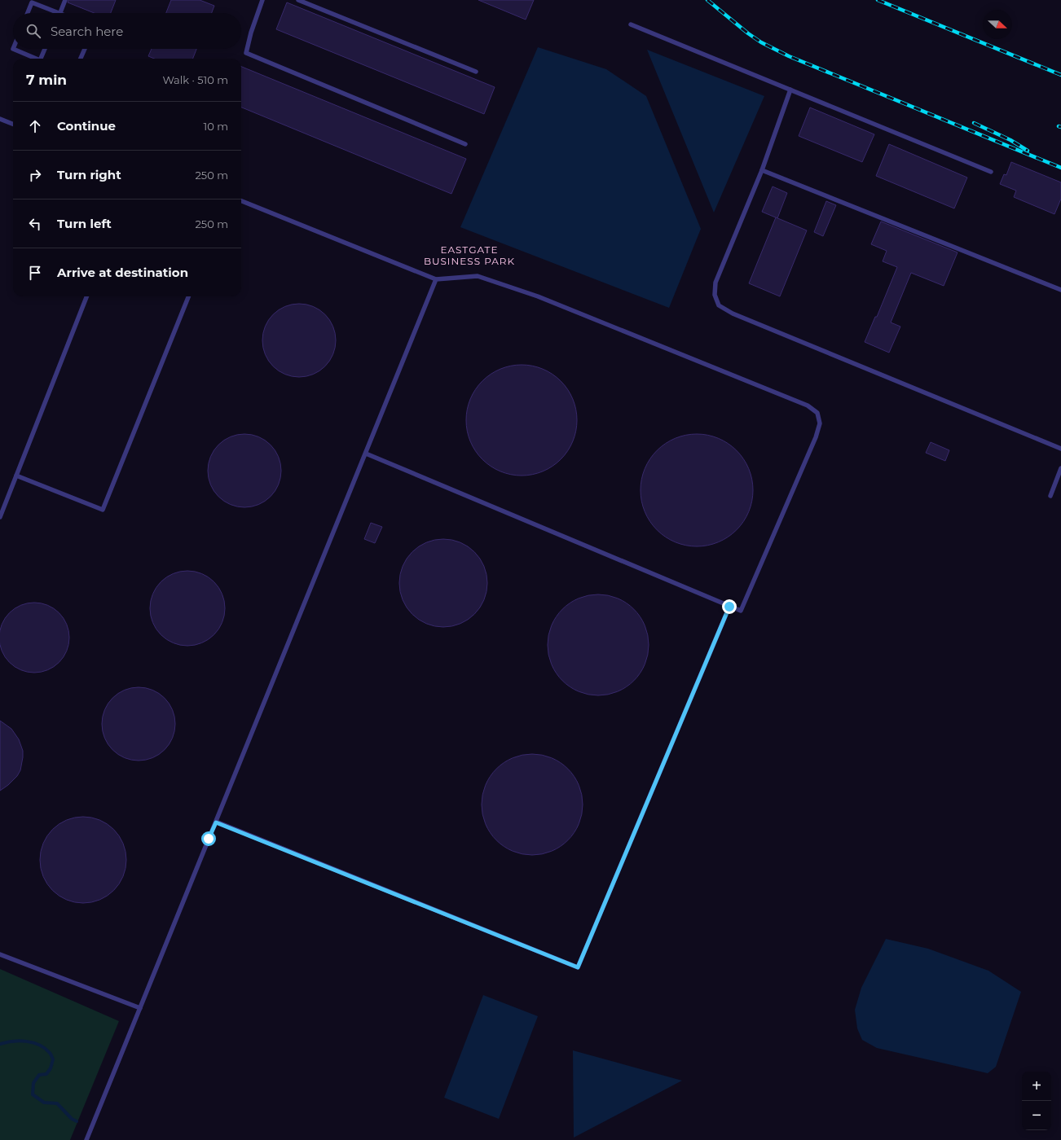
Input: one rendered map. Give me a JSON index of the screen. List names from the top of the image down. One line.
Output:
{"districts":["EASTGATE BUSINESS PARK"],"north":"right","page":{"search":"Search here","heading":["7 min","Walk · 510 m"],"list":[["Continue","10 m"],["Turn right","250 m"],["Turn left","250 m"],"Arrive at destination"],"map_buttons":["+","−"]}}
